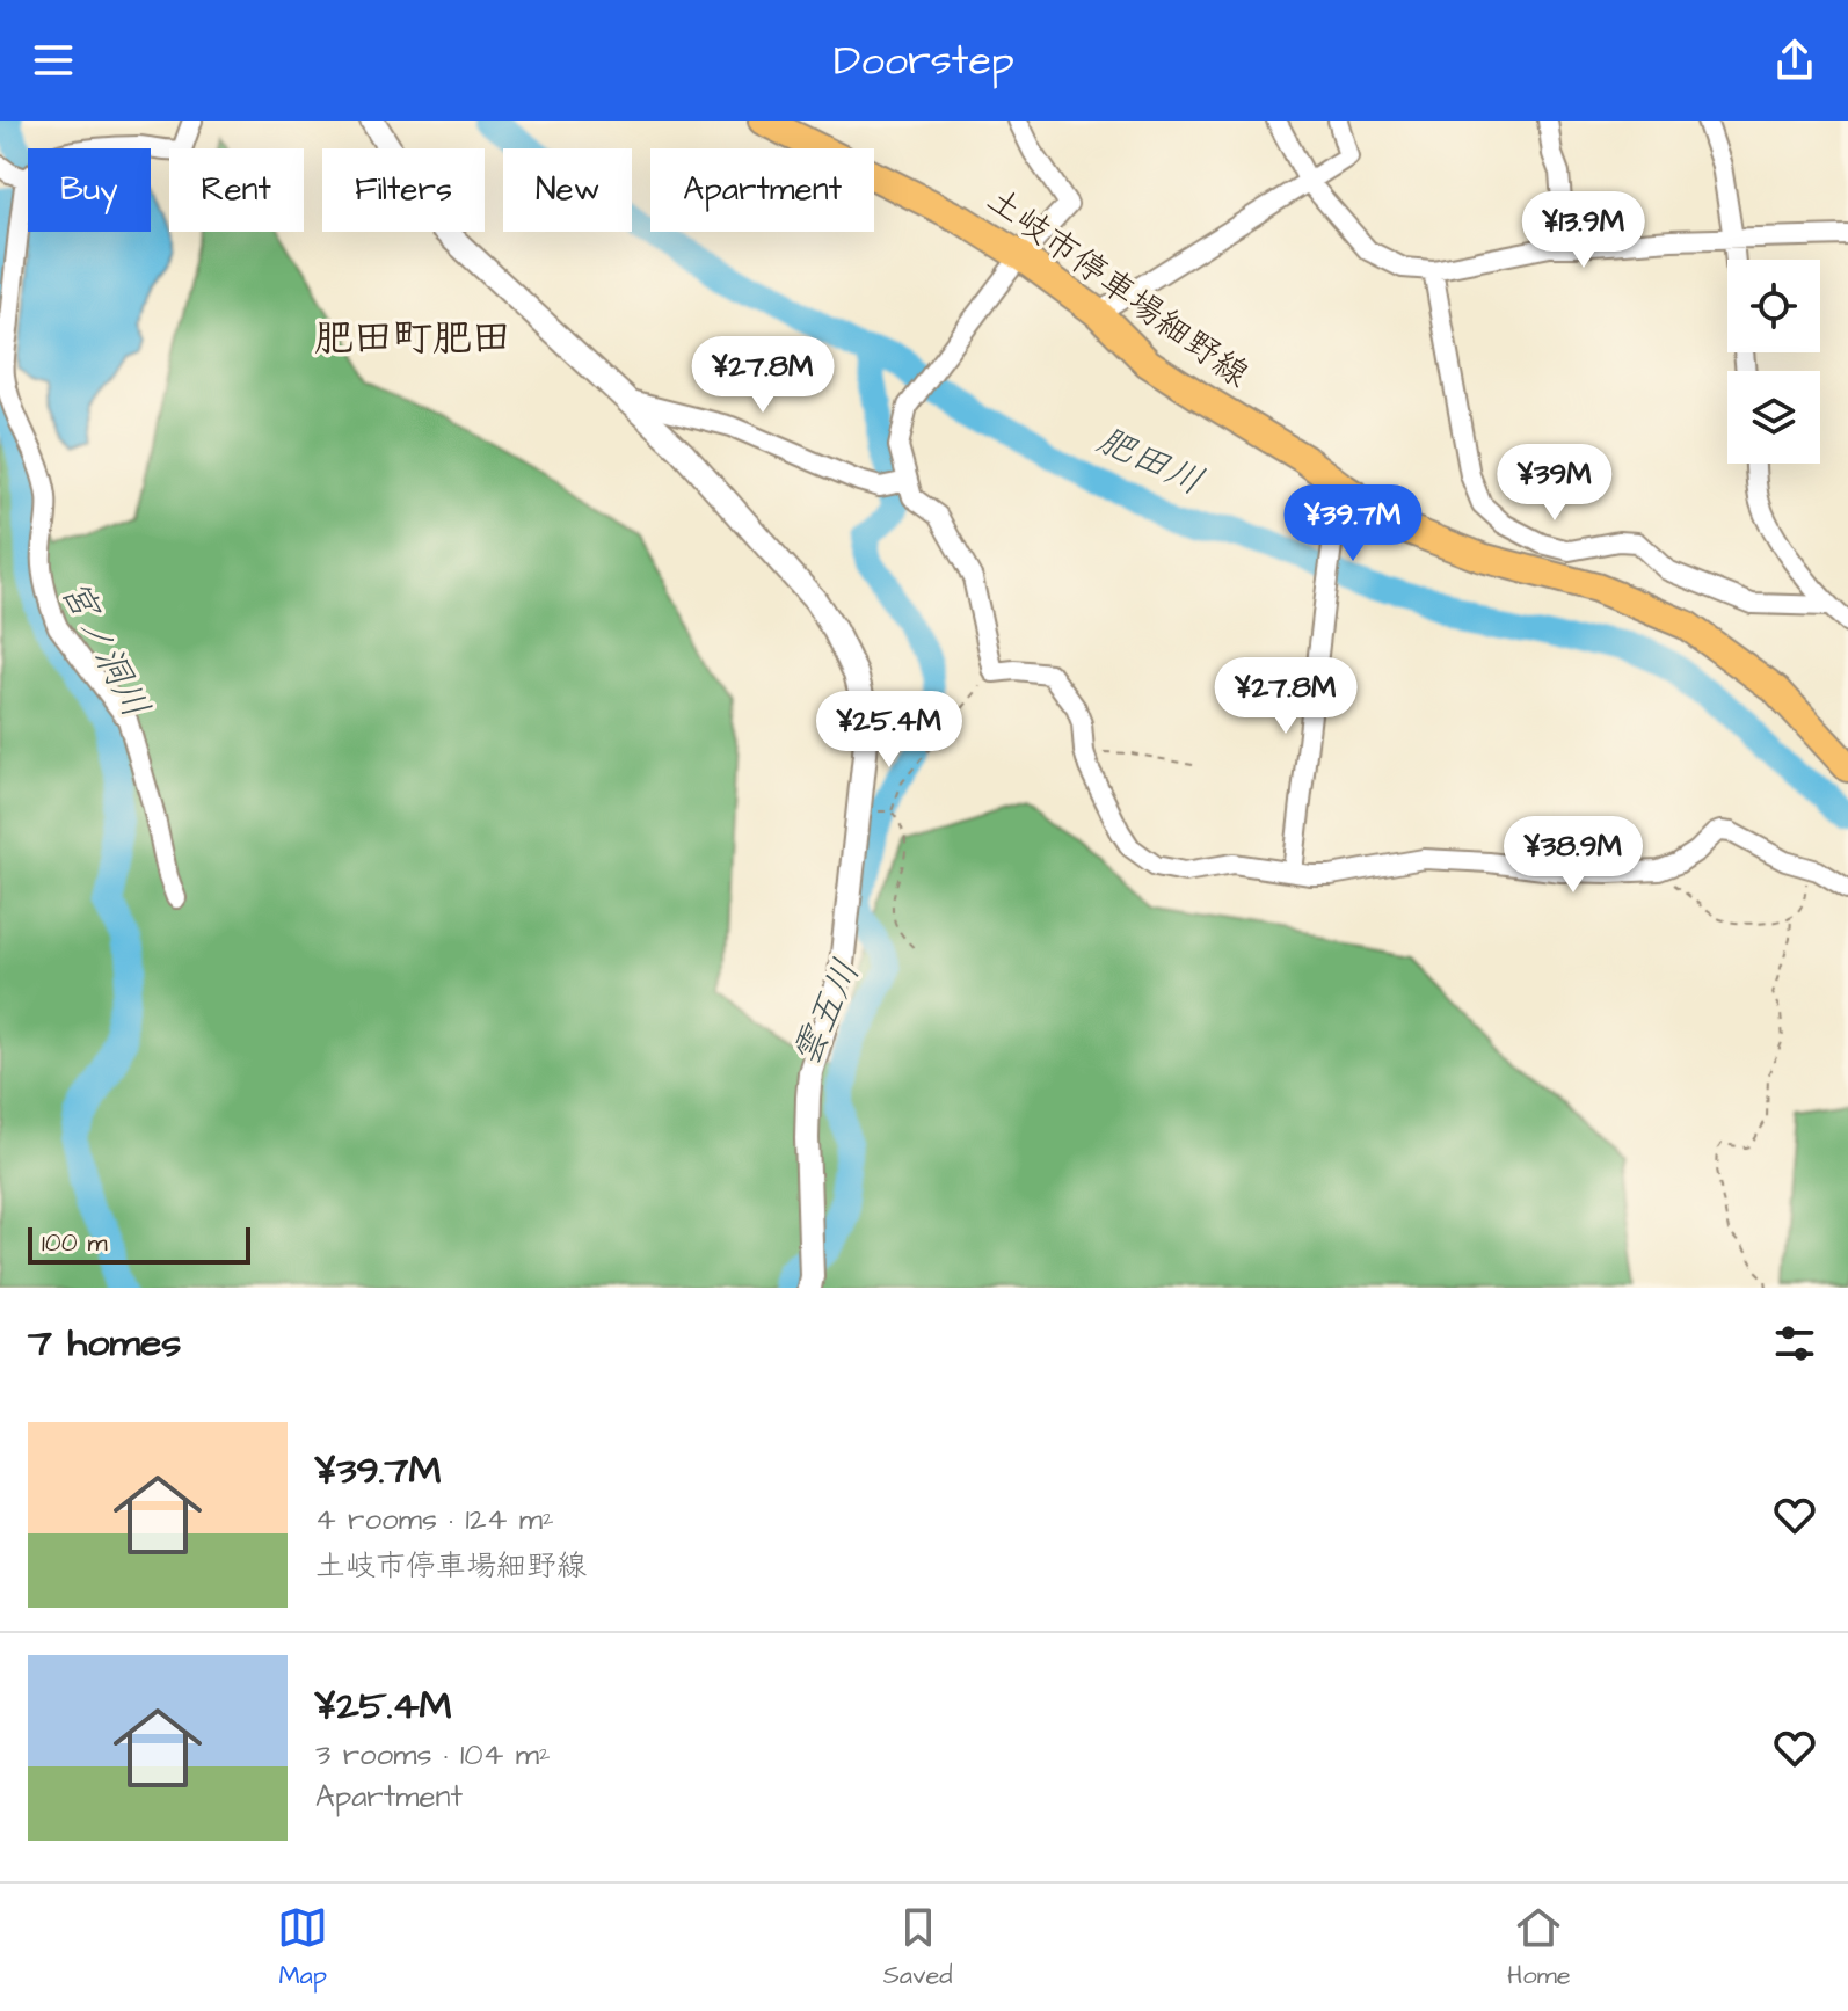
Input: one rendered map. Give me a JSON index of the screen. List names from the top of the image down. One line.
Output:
{"streets":{"main road":["土岐市停車場細野線"]},"districts":["肥田町肥田"],"water":["肥田川","宮ノ洞川","雲五川"],"scale_bar":"100 m","page":{"header":"Doorstep","chip":["Buy","Rent","Filters","New","Apartment"],"price":["¥13.9M","¥27.8M","¥39M","¥39.7M","¥27.8M","¥25.4M","¥38.9M"],"scale":"100 m","heading":"7 homes","list":[{"name":"¥39.7M","note":"4 rooms · 124 m² · 土岐市停車場細野線"},{"name":"¥25.4M","note":"3 rooms · 104 m² · Apartment"}],"tabs":["Map","Saved","Home"]}}
